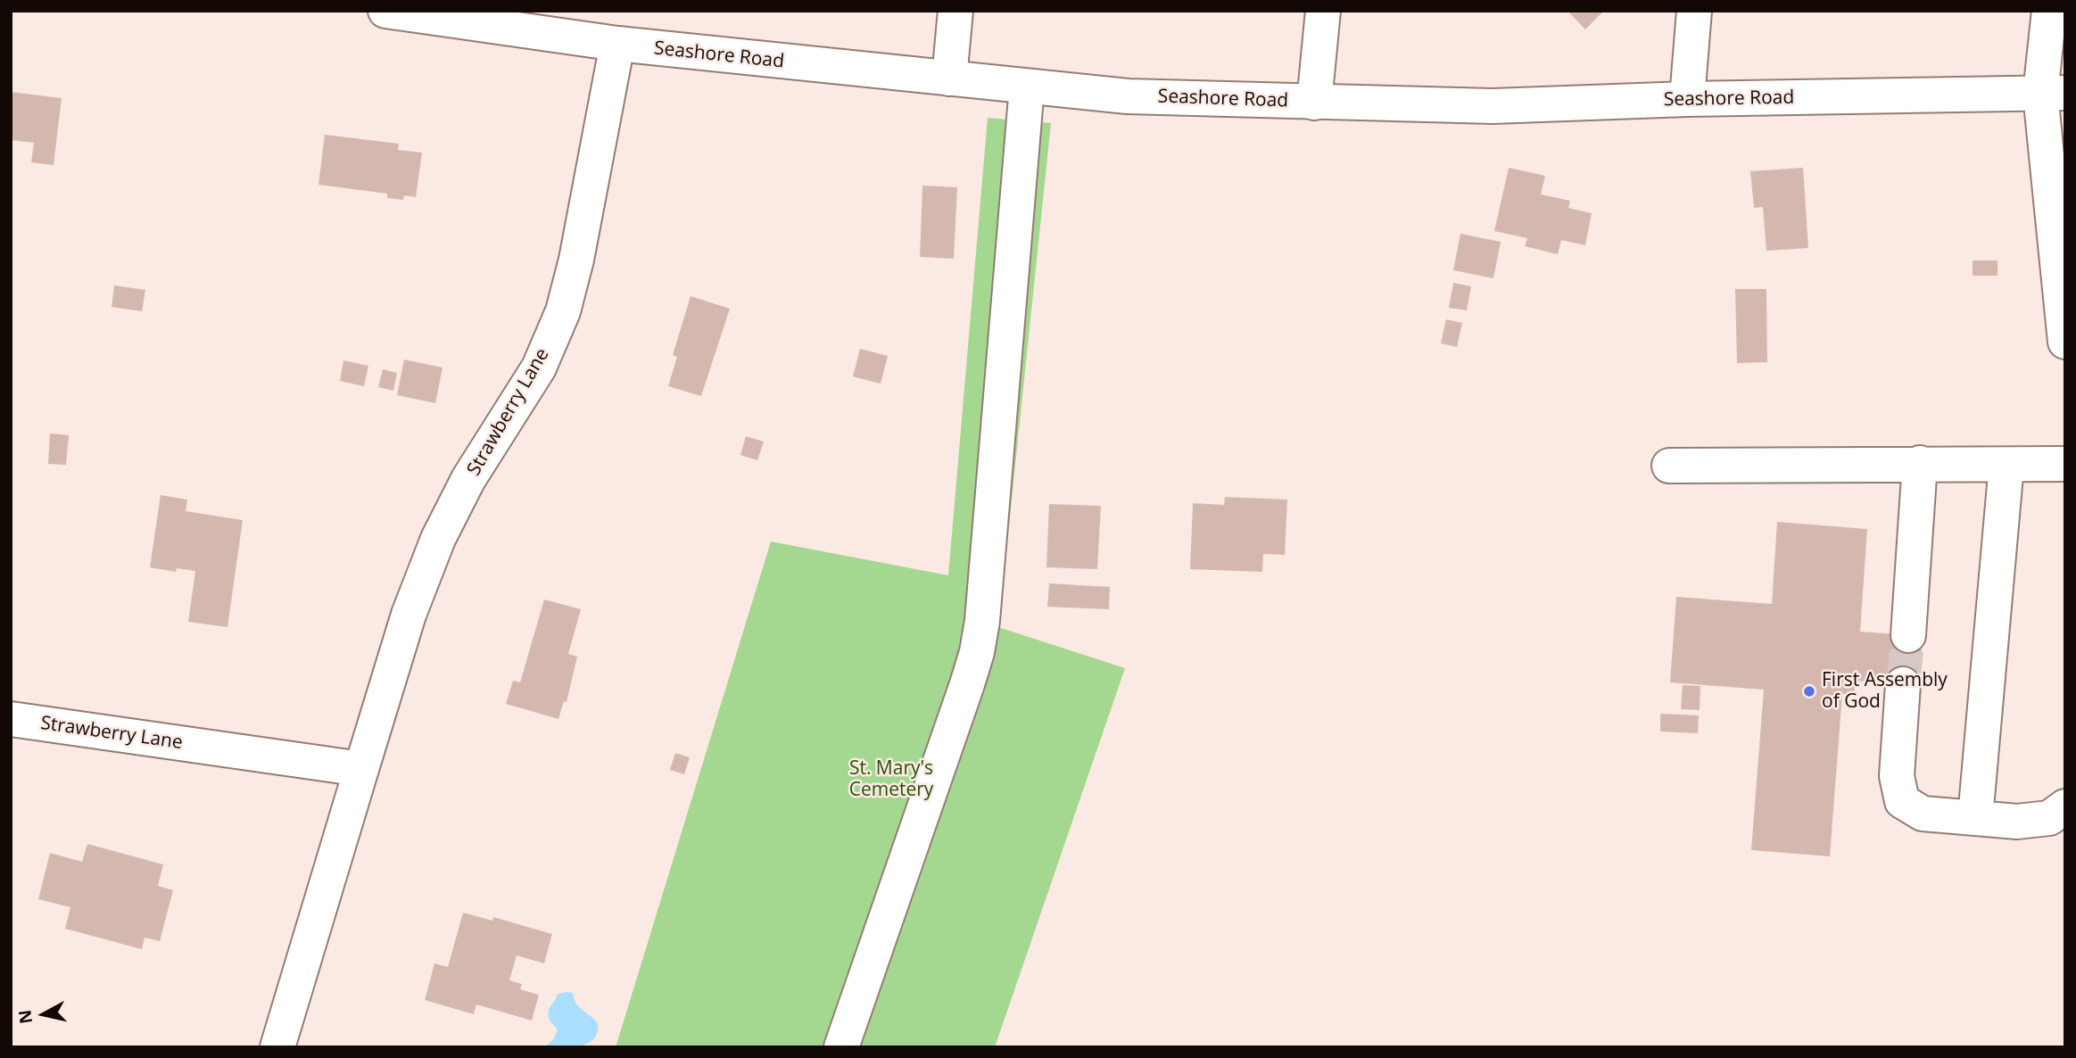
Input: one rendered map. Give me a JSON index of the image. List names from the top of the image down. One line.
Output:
{"streets":{"street":["Seashore Road","Strawberry Lane"]},"crossings":[["Seashore Road","Strawberry Lane"]],"parks":["St. Mary's Cemetery"],"places":["First Assembly of God"],"north":"left"}
